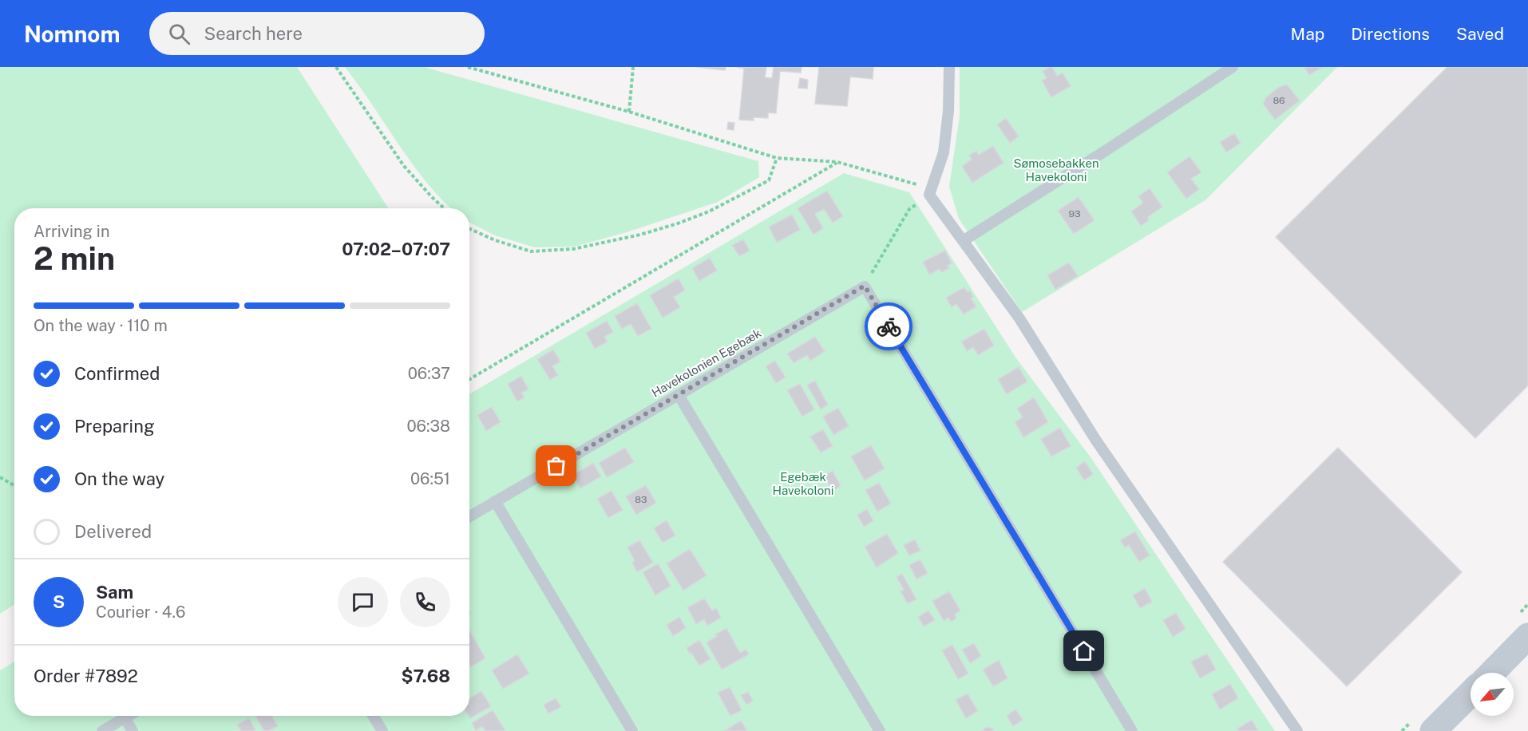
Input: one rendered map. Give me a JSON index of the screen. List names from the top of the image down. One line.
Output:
{"streets":{"lane":["Havekolonien Egebæk"]},"parks":["Sømosebakken Havekoloni","Egebæk Havekoloni"],"house_numbers":["86","93","83"],"north":"bottom left","page":{"header":"Nomnom","search":"Search here","nav":["Map","Directions","Saved"],"heading":["2 min","Arriving in","07:02–07:07"],"panel":["Sam","Courier · 4.6","Order #7892","$7.68"],"bar":"On the way · 110 m","list":[["Confirmed","06:37"],["Preparing","06:38"],["On the way","06:51"],"Delivered"],"round":"S"}}
